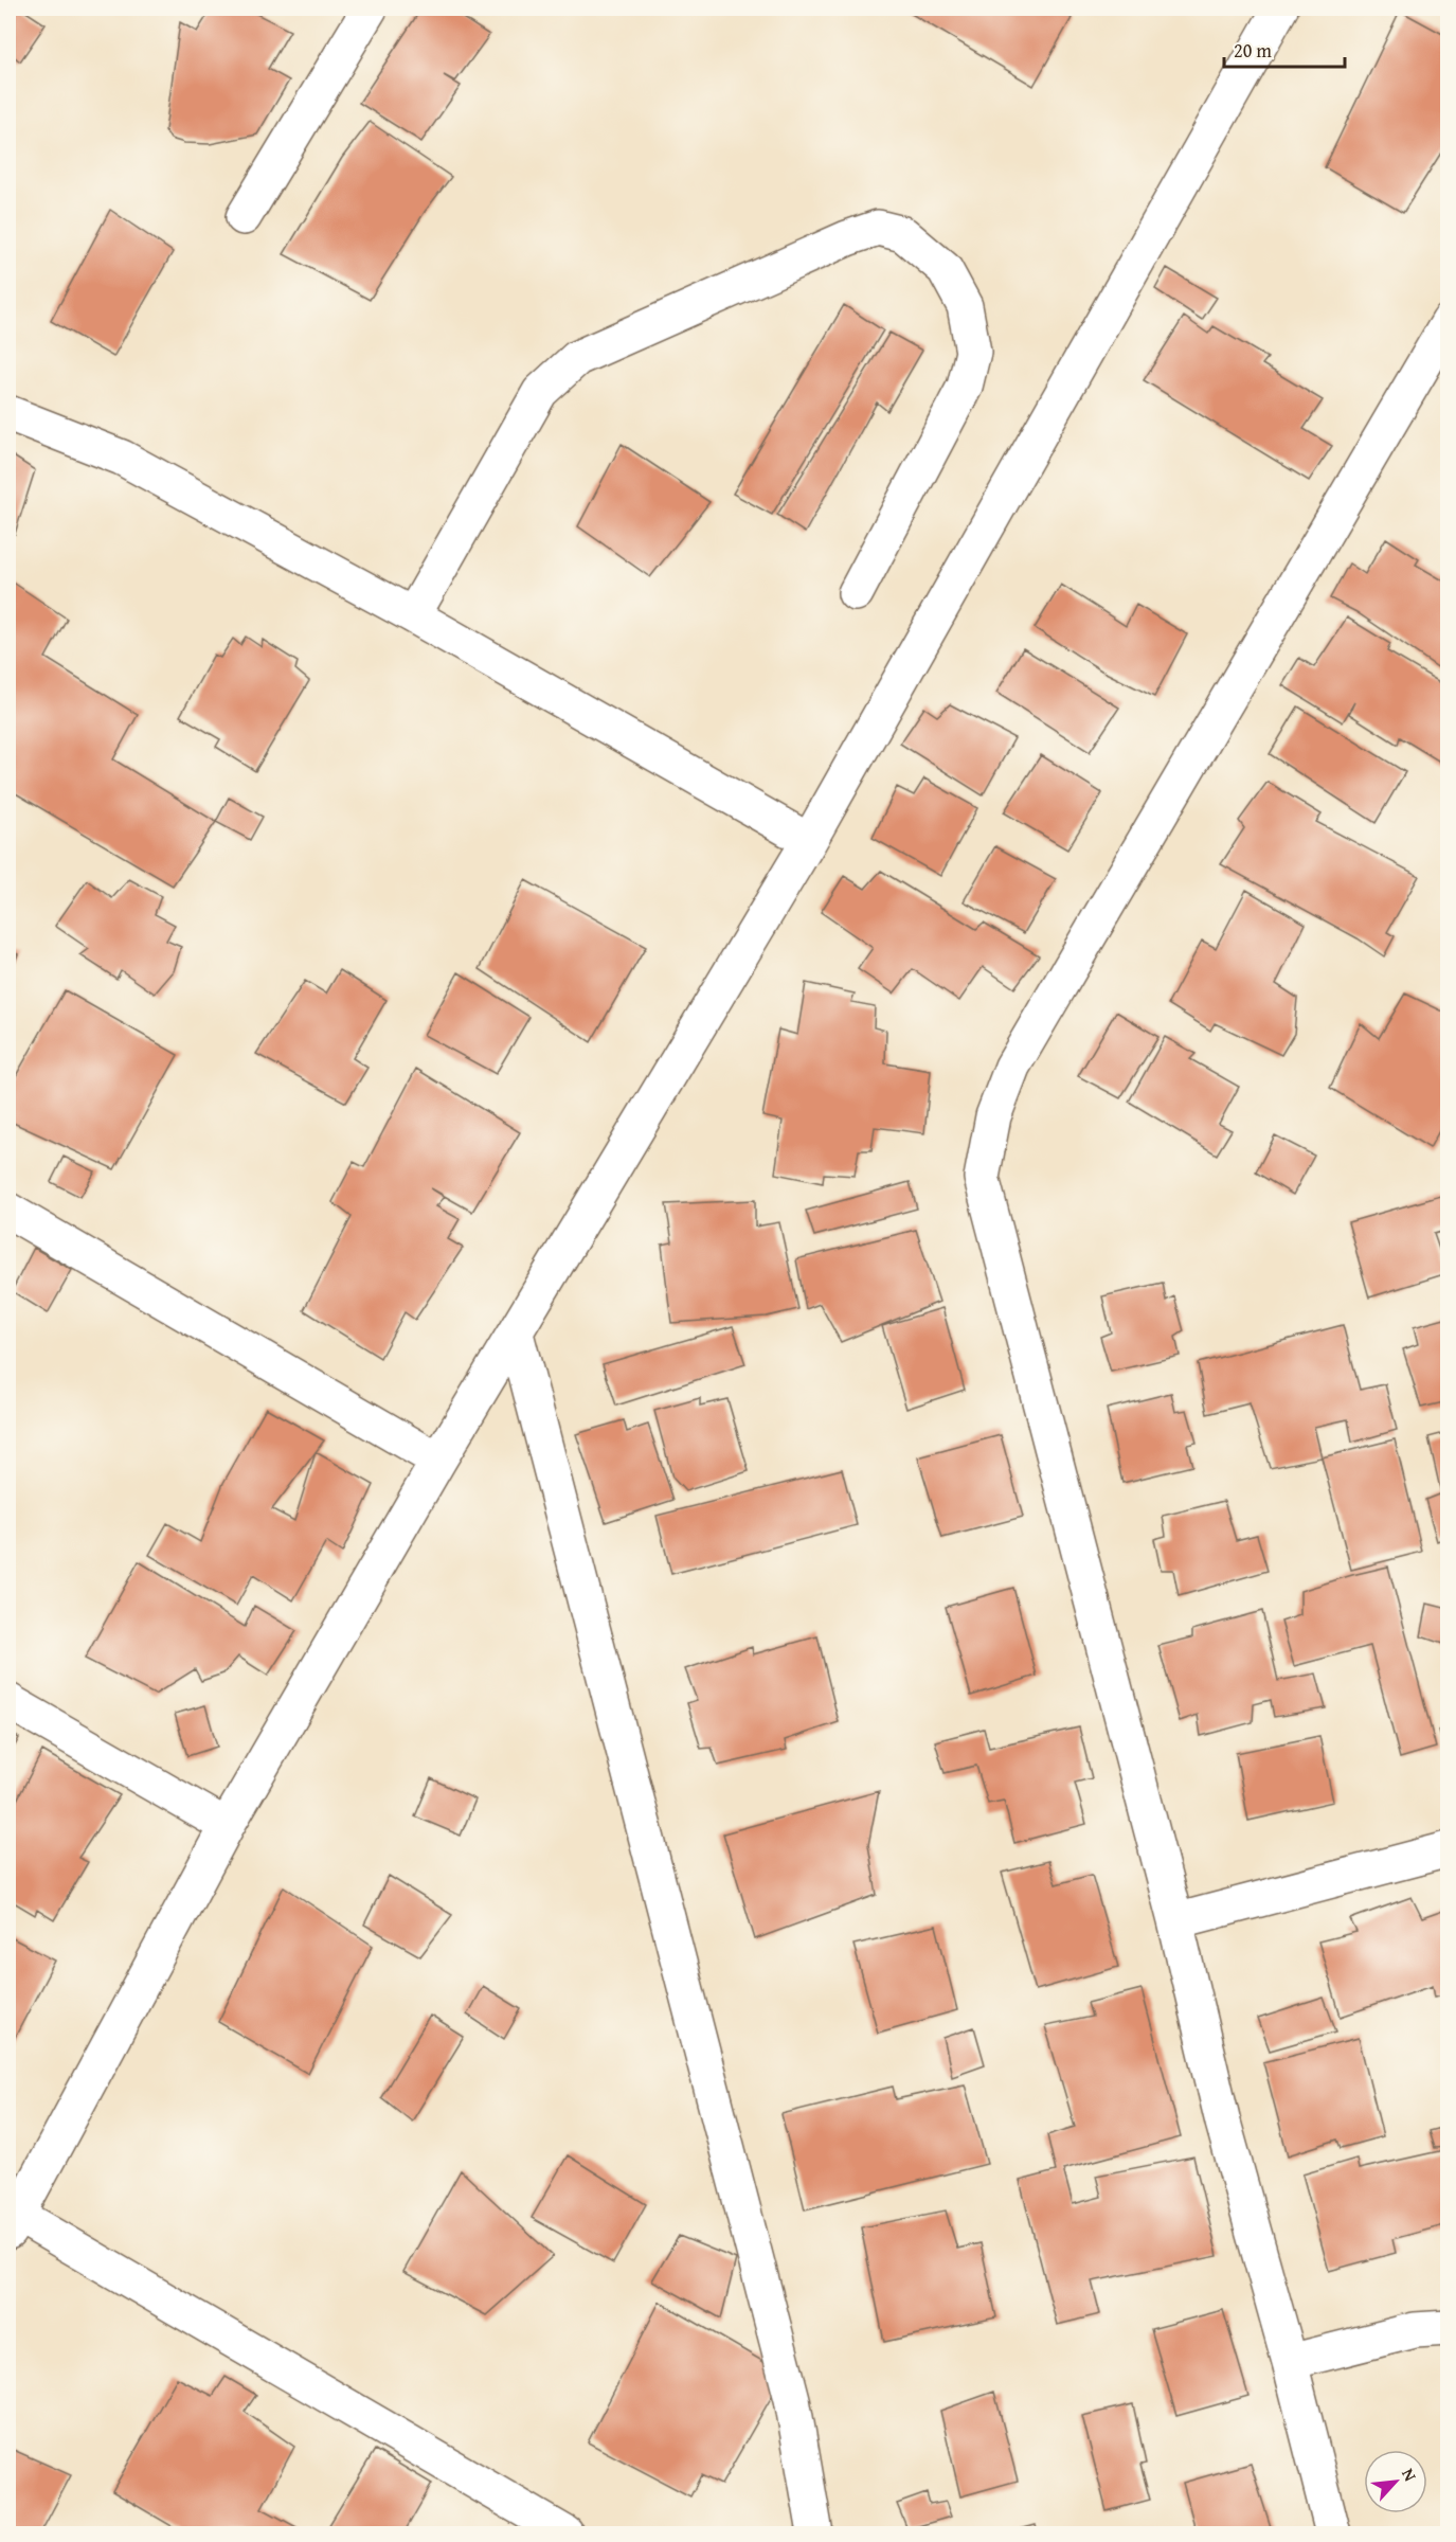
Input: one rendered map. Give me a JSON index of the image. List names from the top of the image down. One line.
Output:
{"scale_bar":"20 m","north":"top right"}
